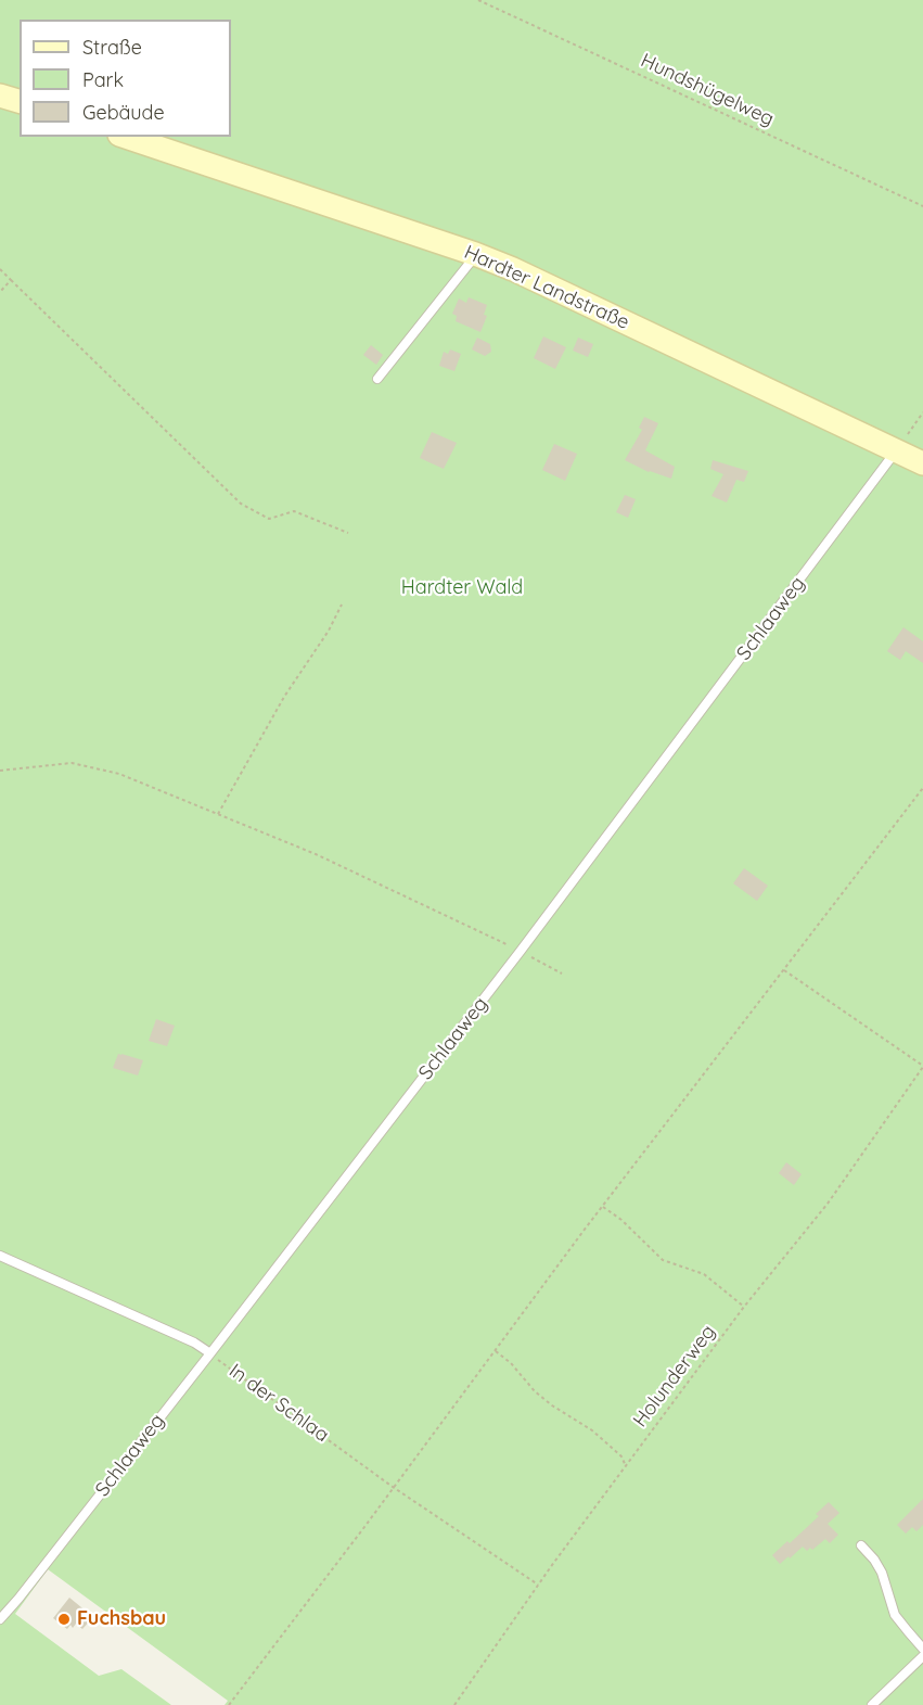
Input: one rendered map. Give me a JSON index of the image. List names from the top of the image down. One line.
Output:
{"streets":{"main road":["Hardter Landstraße"],"lane":["Schlaaweg","In der Schlaa"],"path":["Hundshügelweg","Holunderweg"]},"crossings":[["Hardter Landstraße","Schlaaweg"],["Schlaaweg","In der Schlaa"],["Holunderweg","In der Schlaa"]],"parks":["Hardter Wald"],"places":["Fuchsbau"],"legend":["Straße","Park","Gebäude"]}
